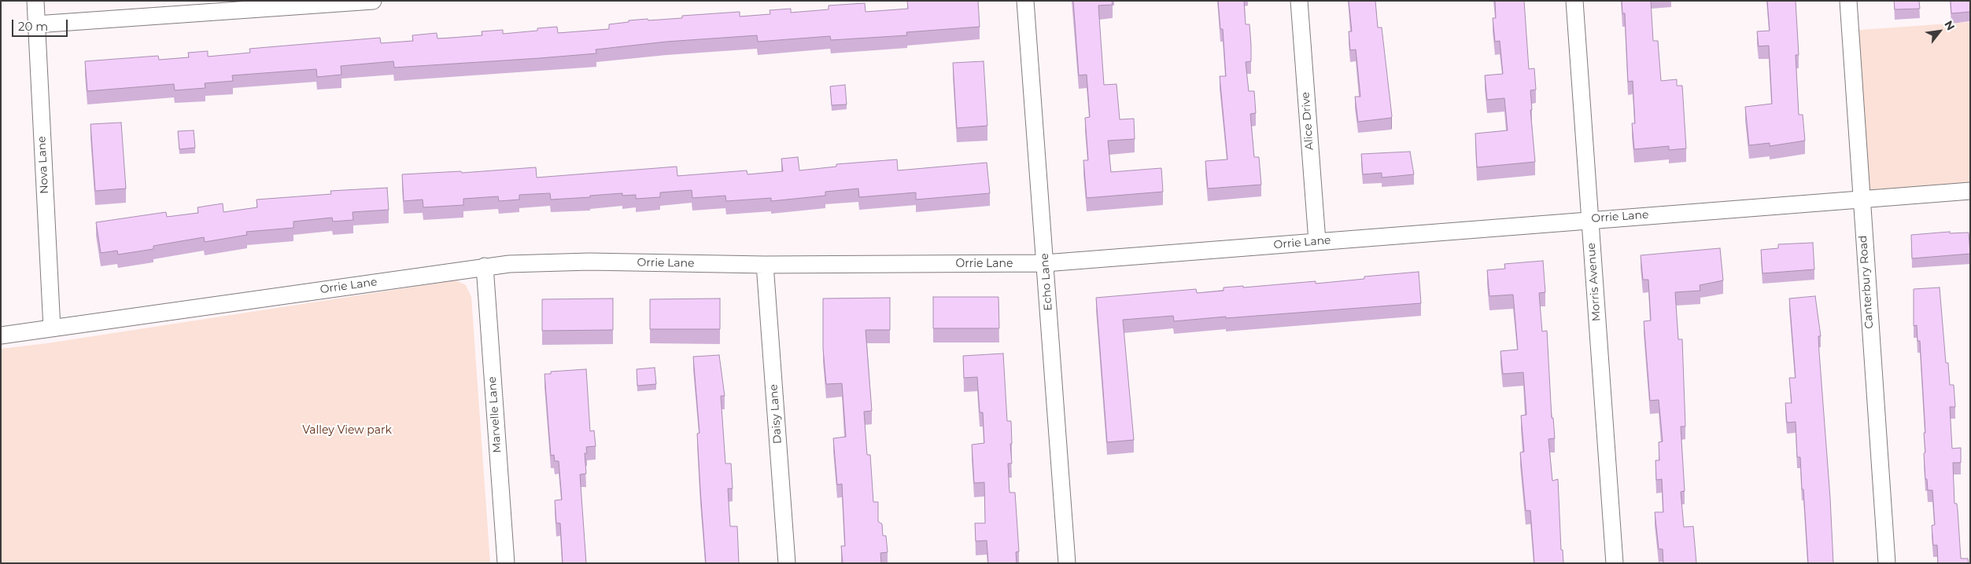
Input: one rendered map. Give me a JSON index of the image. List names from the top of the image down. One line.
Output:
{"streets":{"street":["Alice Drive","Nova Lane","Orrie Lane","Echo Lane","Morris Avenue","Canterbury Road","Daisy Lane","Marvelle Lane"]},"crossings":[["Alice Drive","Orrie Lane"],["Nova Lane","Orrie Lane"],["Orrie Lane","Echo Lane"],["Orrie Lane","Morris Avenue"],["Orrie Lane","Canterbury Road"],["Orrie Lane","Daisy Lane"],["Orrie Lane","Marvelle Lane"]],"parks":["Valley View park"],"scale_bar":"20 m","north":"top right"}
